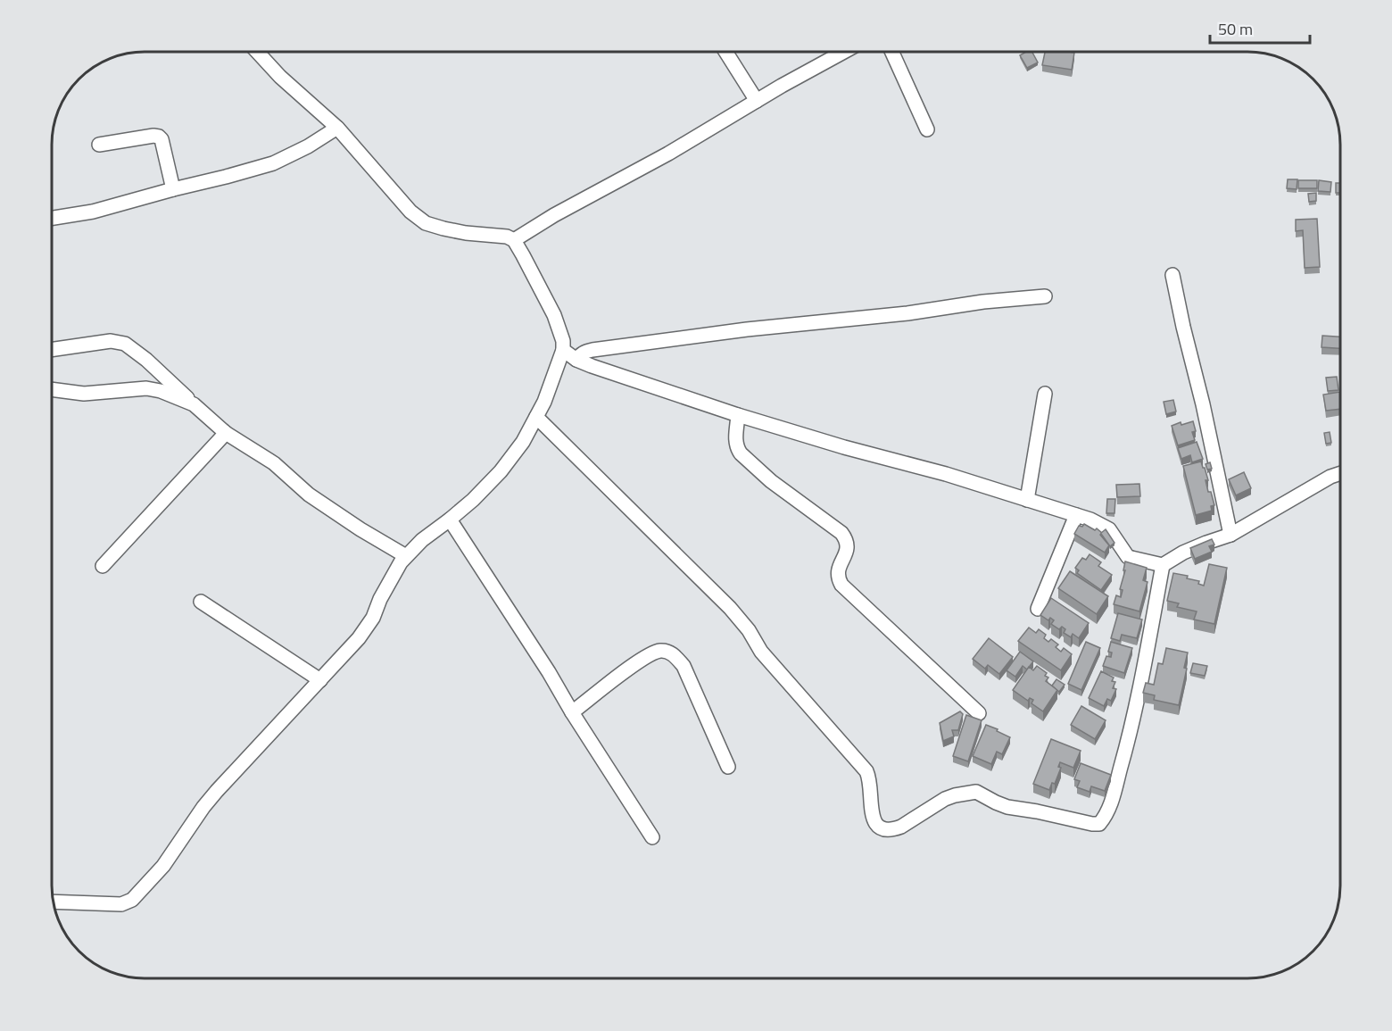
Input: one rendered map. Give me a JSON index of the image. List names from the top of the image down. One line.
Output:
{"scale_bar":"50 m"}
